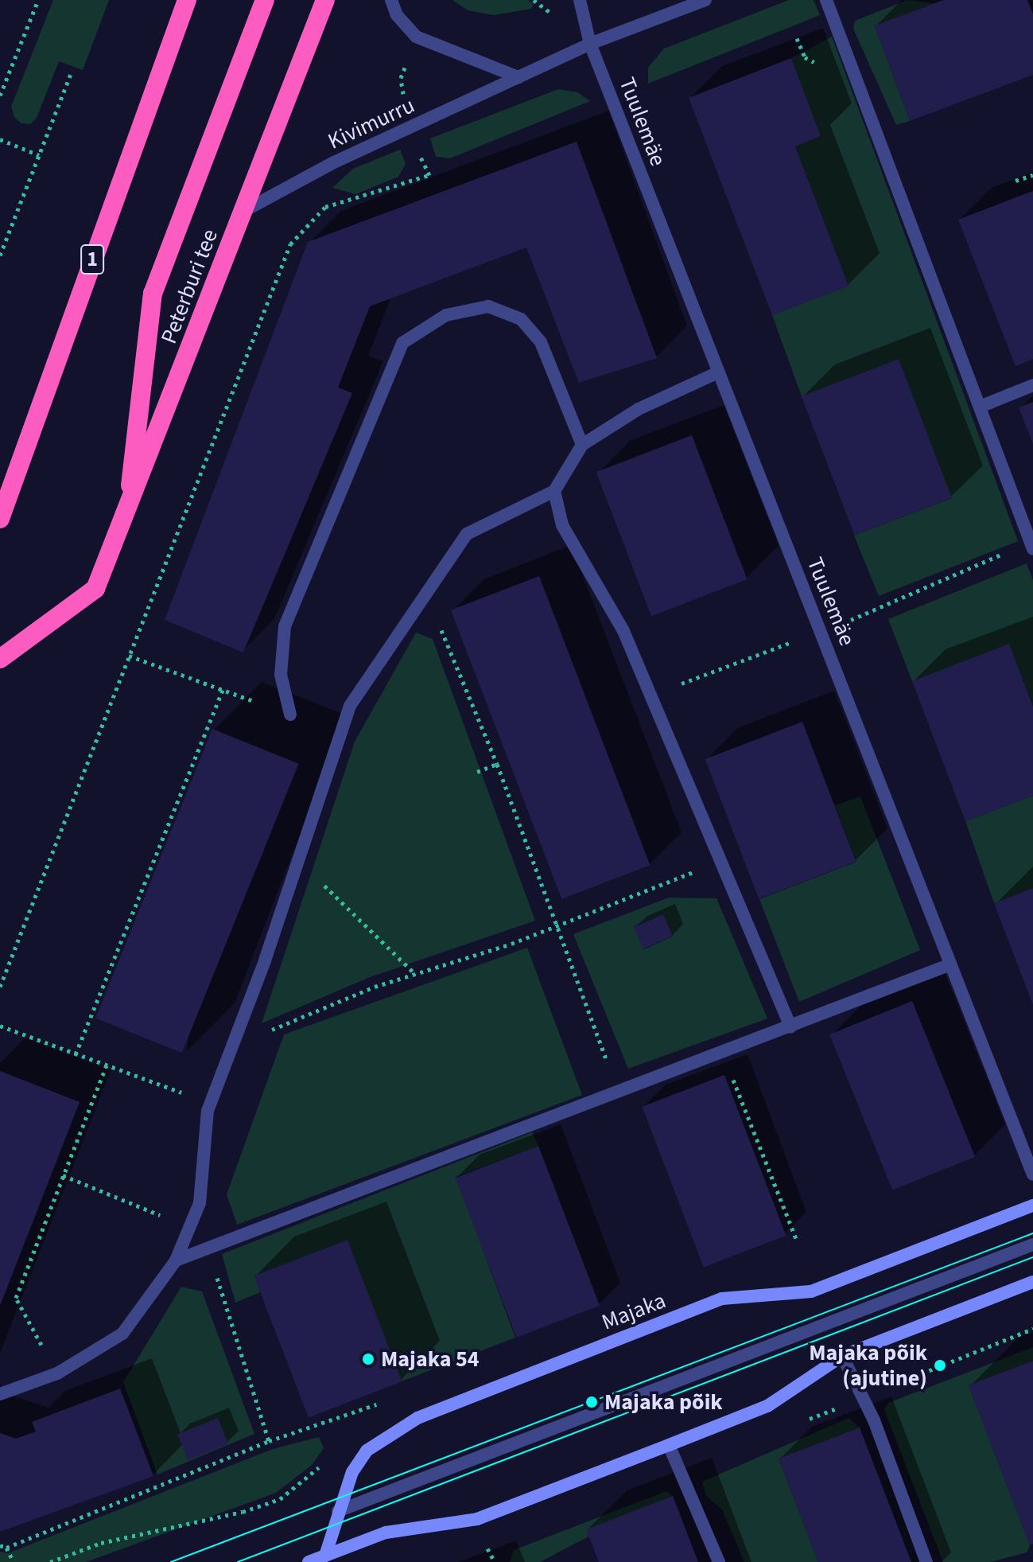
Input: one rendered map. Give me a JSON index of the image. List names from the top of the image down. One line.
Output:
{"streets":{"highway":["1","Peterburi tee"],"street":["Tuulemäe","Kivimurru","Majaka"]},"crossings":[["Tuulemäe","Kivimurru"],["Kivimurru","Peterburi tee"]],"places":["Majaka 54","Majaka põik (ajutine)","Majaka põik"]}
